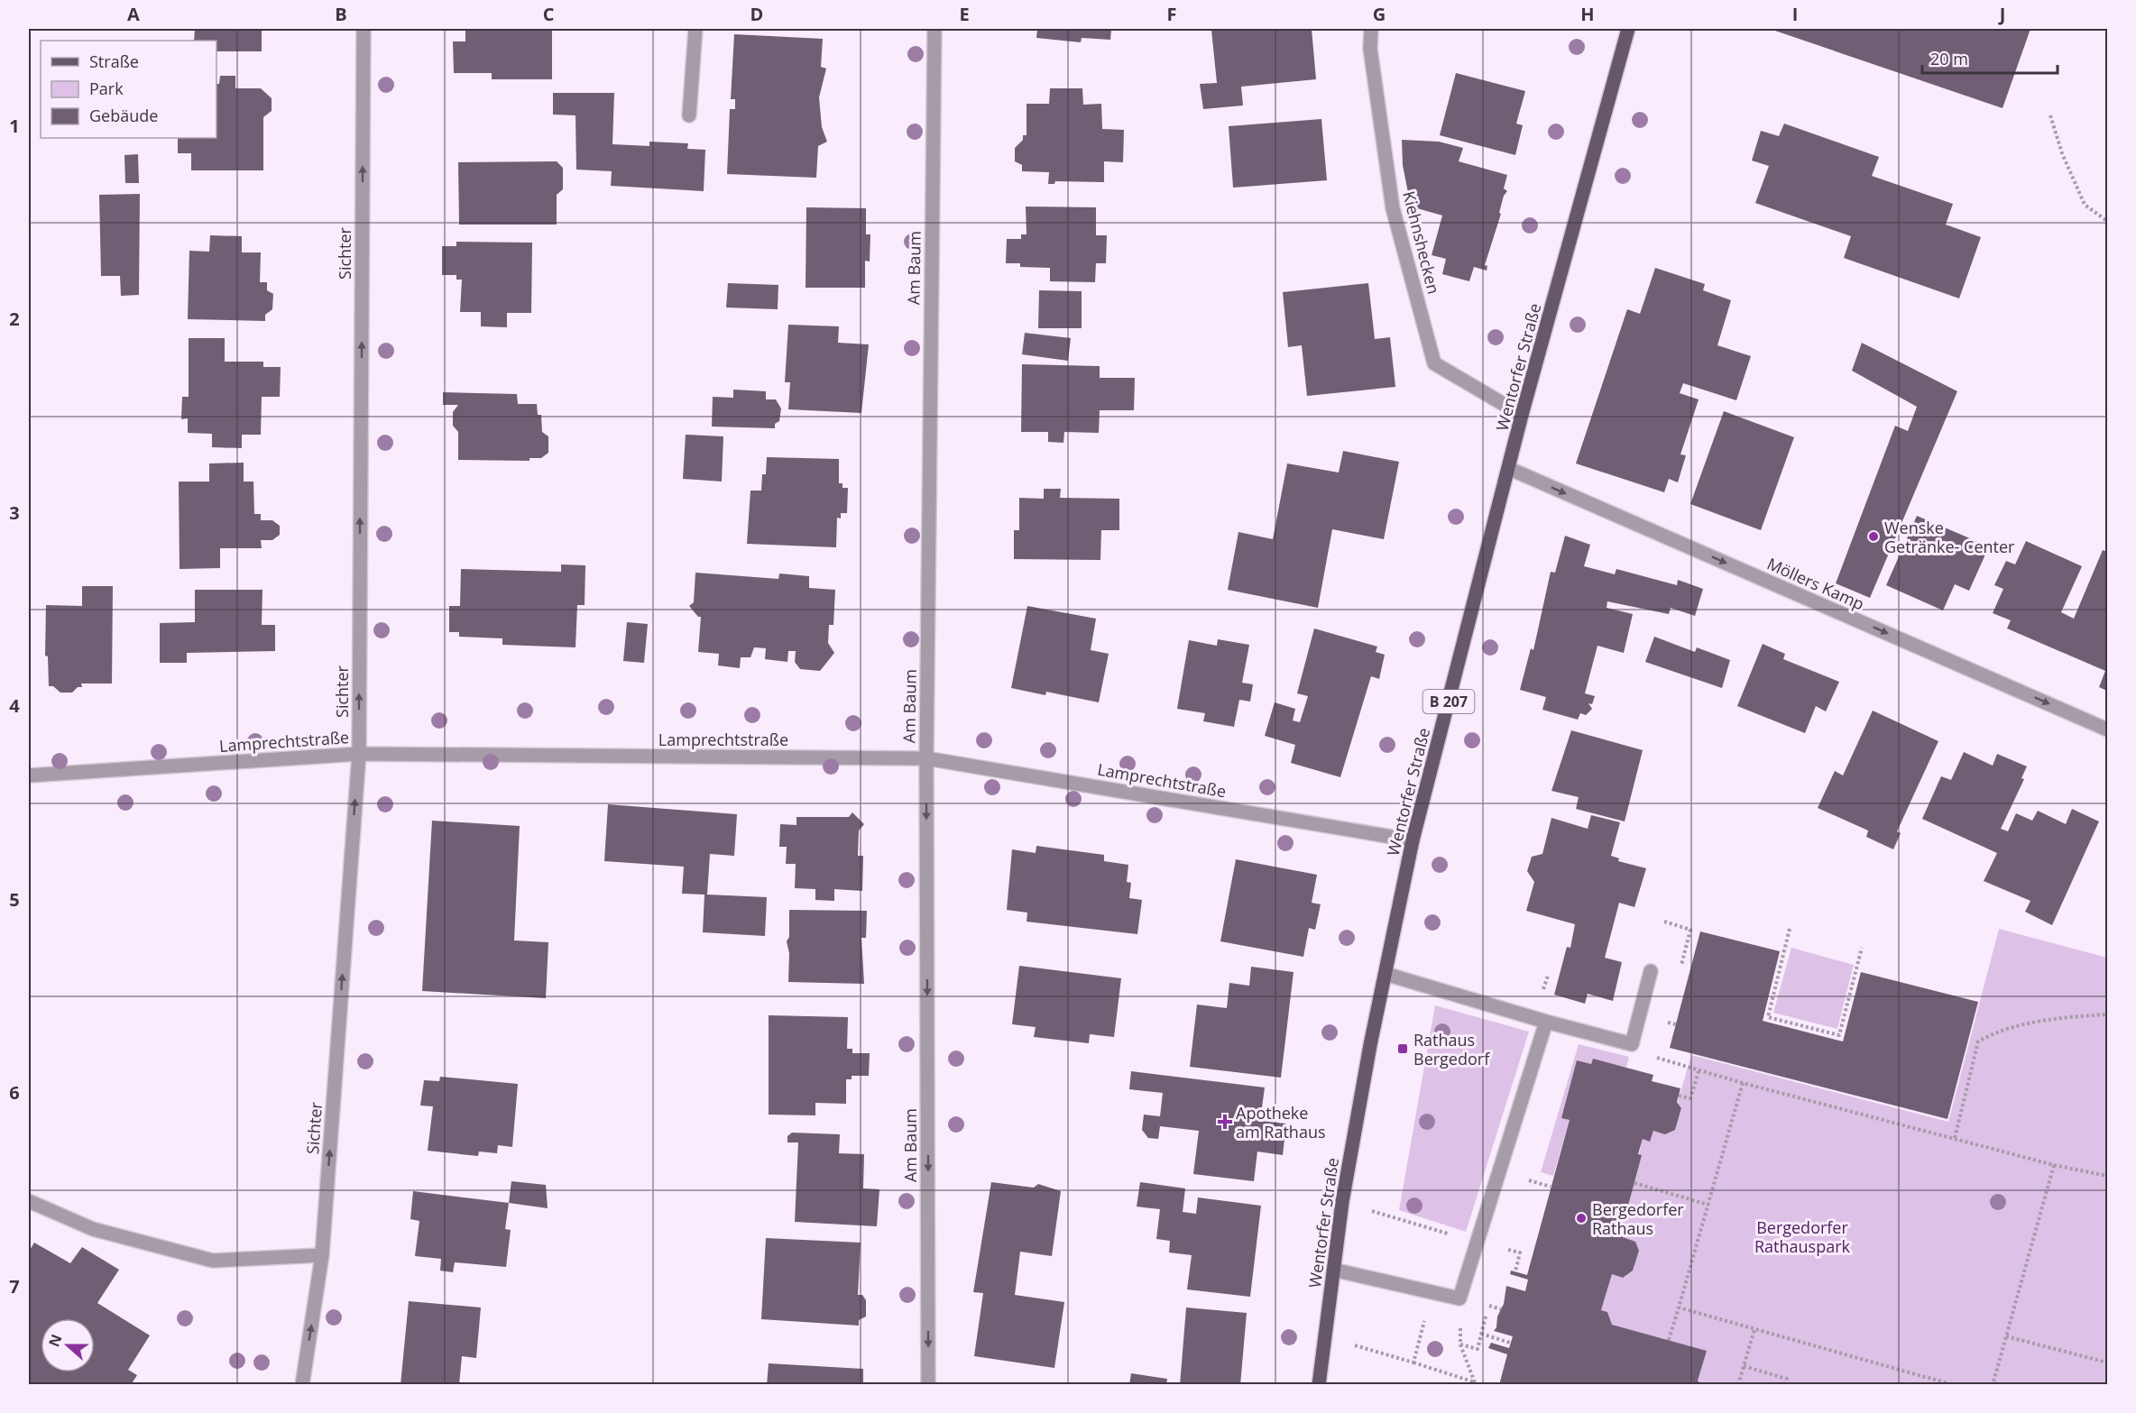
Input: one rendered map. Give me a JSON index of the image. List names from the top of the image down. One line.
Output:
{"streets":{"main road":["Wentorfer Straße","B 207"],"street":["Kiehnshecken","Sichter","Am Baum","Möllers Kamp","Lamprechtstraße"]},"crossings":[["Kiehnshecken","Wentorfer Straße"],["Sichter","Lamprechtstraße"],["Am Baum","Lamprechtstraße"],["Wentorfer Straße","Möllers Kamp"],["Wentorfer Straße","Lamprechtstraße"]],"one_way":["Sichter","Am Baum","Möllers Kamp"],"parks":["Bergedorfer Rathauspark"],"places":{"other":["Wenske Getränke- Center","Bergedorfer Rathaus"],"transit":["Rathaus Bergedorf"],"health":["Apotheke am Rathaus"]},"legend":["Straße","Park","Gebäude"],"scale_bar":"20 m","north":"left","grid":{"columns":["A","B","C","D","E","F","G","H","I","J"],"rows":["1","2","3","4","5","6","7"]}}
